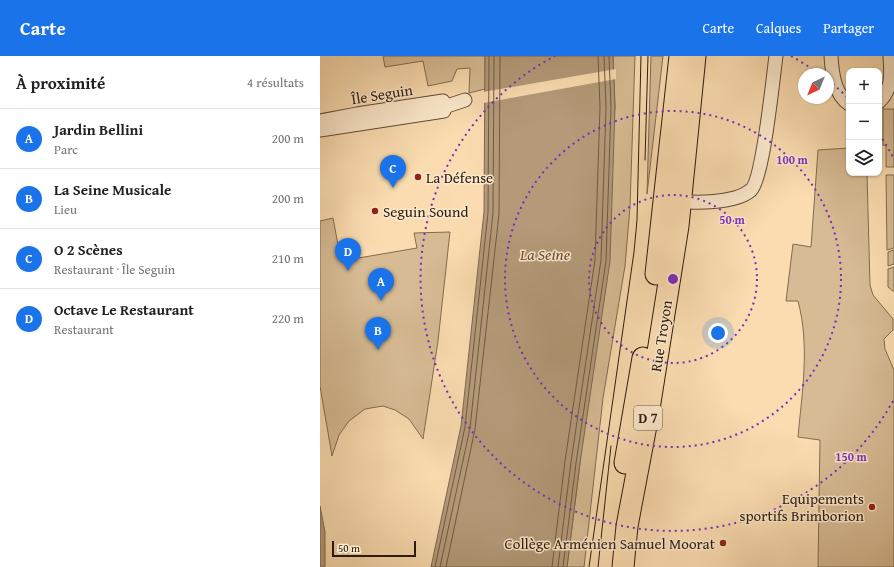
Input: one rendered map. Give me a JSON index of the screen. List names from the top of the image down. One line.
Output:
{"streets":{"main road":["Rue Troyon","D 7"],"street":["Île Seguin"]},"water":["La Seine"],"places":["La Défense","Seguin Sound","Equipements sportifs Brimborion","Collège Arménien Samuel Moorat"],"scale_bar":"50 m","north":"bottom left","page":{"header":"Carte","nav":["Carte","Calques","Partager"],"heading":["À proximité","4 résultats"],"map_buttons":["+","−"],"list":[{"mark":"A","name":"Jardin Bellini","note":"Parc","value":"200 m"},{"mark":"B","name":"La Seine Musicale","note":"Lieu","value":"200 m"},{"mark":"C","name":"O 2 Scènes","note":"Restaurant · Île Seguin","value":"210 m"},{"mark":"D","name":"Octave Le Restaurant","note":"Restaurant","value":"220 m"}],"pins":["C","D","A","B"],"scale":"50 m"},"rings":["100 m","50 m","150 m"]}
